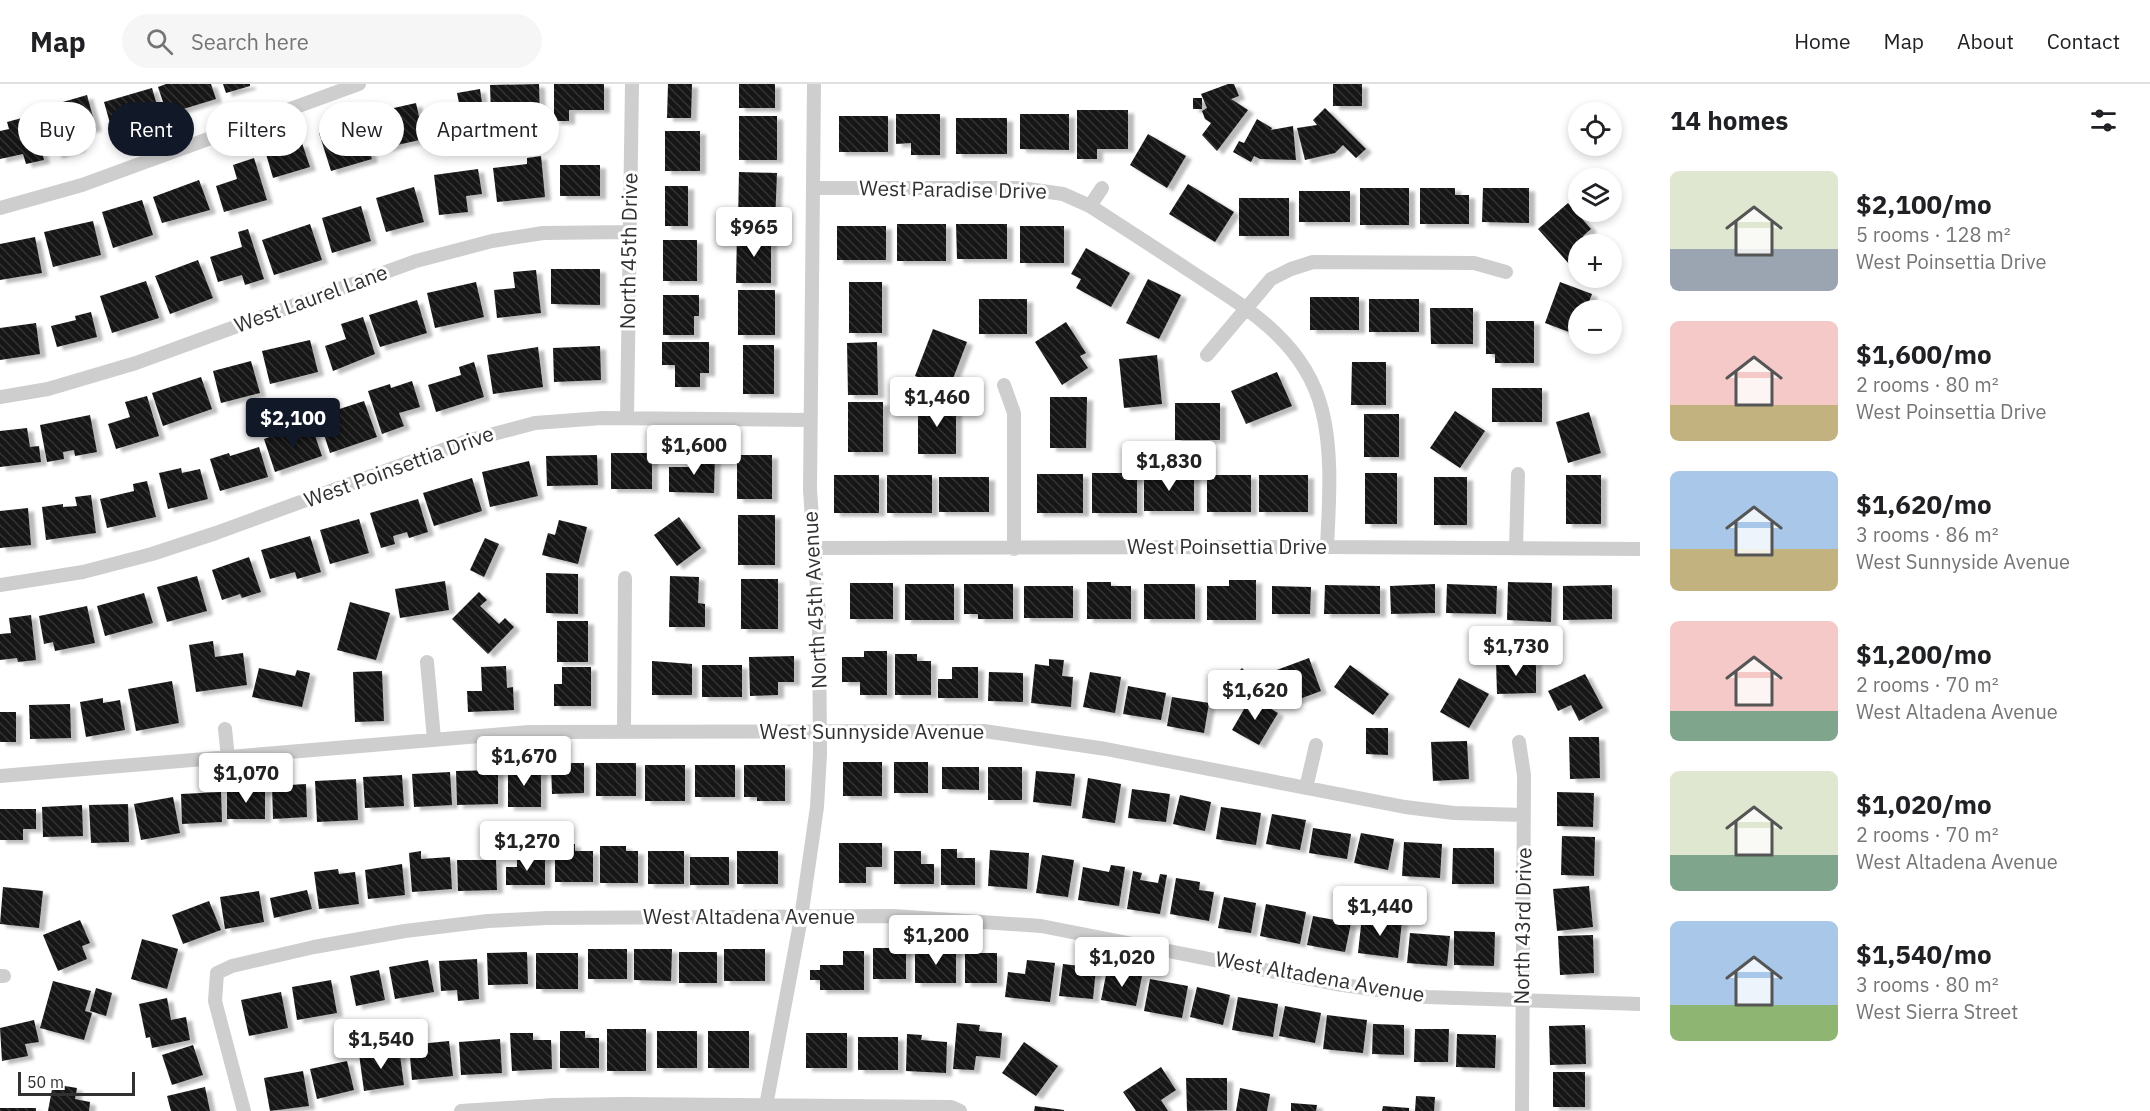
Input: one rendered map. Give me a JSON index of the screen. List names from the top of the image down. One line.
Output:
{"streets":{"street":["West Paradise Drive","North 45th Drive","West Laurel Lane","West Poinsettia Drive","North 45th Avenue","West Sunnyside Avenue","West Altadena Avenue","North 43rd Drive"]},"crossings":[["West Paradise Drive","West Poinsettia Drive"],["West Paradise Drive","North 45th Avenue"],["North 45th Drive","West Laurel Lane"],["North 45th Drive","West Poinsettia Drive"],["West Poinsettia Drive","North 45th Avenue"],["North 45th Avenue","West Sunnyside Avenue"],["North 45th Avenue","West Altadena Avenue"],["West Sunnyside Avenue","North 43rd Drive"],["West Altadena Avenue","North 43rd Drive"]],"scale_bar":"50 m","page":{"header":"Map","search":"Search here","nav":["Home","Map","About","Contact"],"heading":"14 homes","map_buttons":["+","−"],"chip":["Buy","Rent","Filters","New","Apartment"],"list":[{"name":"$2,100/mo","note":"5 rooms · 128 m² · West Poinsettia Drive"},{"name":"$1,600/mo","note":"2 rooms · 80 m² · West Poinsettia Drive"},{"name":"$1,620/mo","note":"3 rooms · 86 m² · West Sunnyside Avenue"},{"name":"$1,200/mo","note":"2 rooms · 70 m² · West Altadena Avenue"},{"name":"$1,020/mo","note":"2 rooms · 70 m² · West Altadena Avenue"},{"name":"$1,540/mo","note":"3 rooms · 80 m² · West Sierra Street"}],"price":["$965","$1,460","$2,100","$1,600","$1,830","$1,730","$1,620","$1,670","$1,070","$1,270","$1,440","$1,200","$1,020","$1,540"],"scale":"50 m"}}
